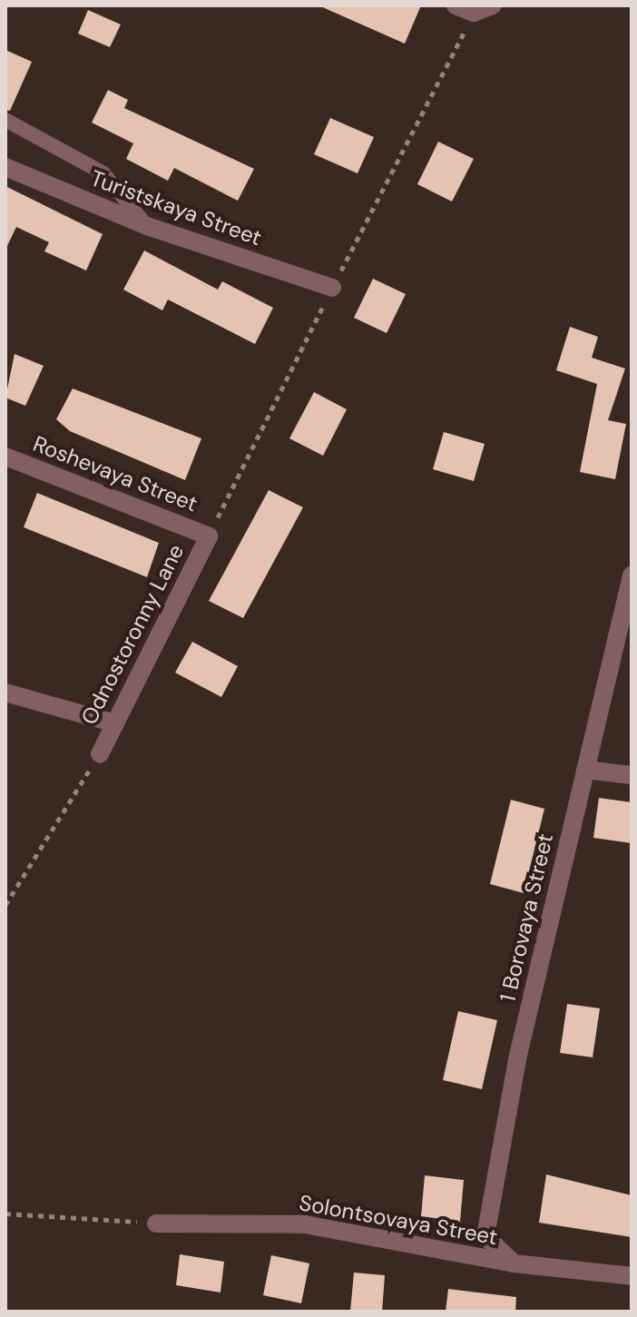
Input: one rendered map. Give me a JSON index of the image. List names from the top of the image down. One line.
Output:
{"streets":{"street":["Turistskaya Street","Roshevaya Street","Odnostoronny Lane","1 Borovaya Street","Solontsovaya Street"]},"crossings":[["Roshevaya Street","Odnostoronny Lane"],["1 Borovaya Street","Solontsovaya Street"]]}
